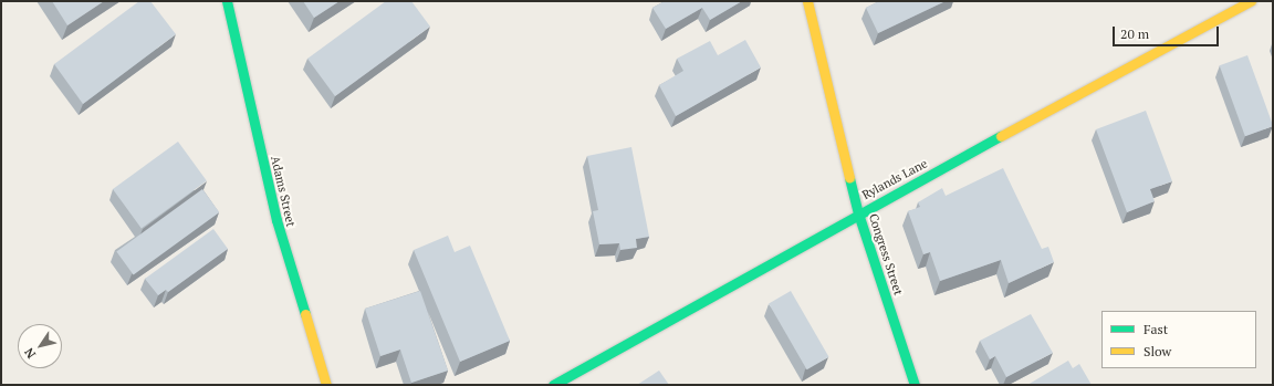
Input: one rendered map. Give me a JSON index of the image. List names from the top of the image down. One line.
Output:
{"streets":{"street":["Rylands Lane","Adams Street","Congress Street"]},"crossings":[["Rylands Lane","Congress Street"]],"legend":["Fast","Slow"],"scale_bar":"20 m","north":"bottom left"}
